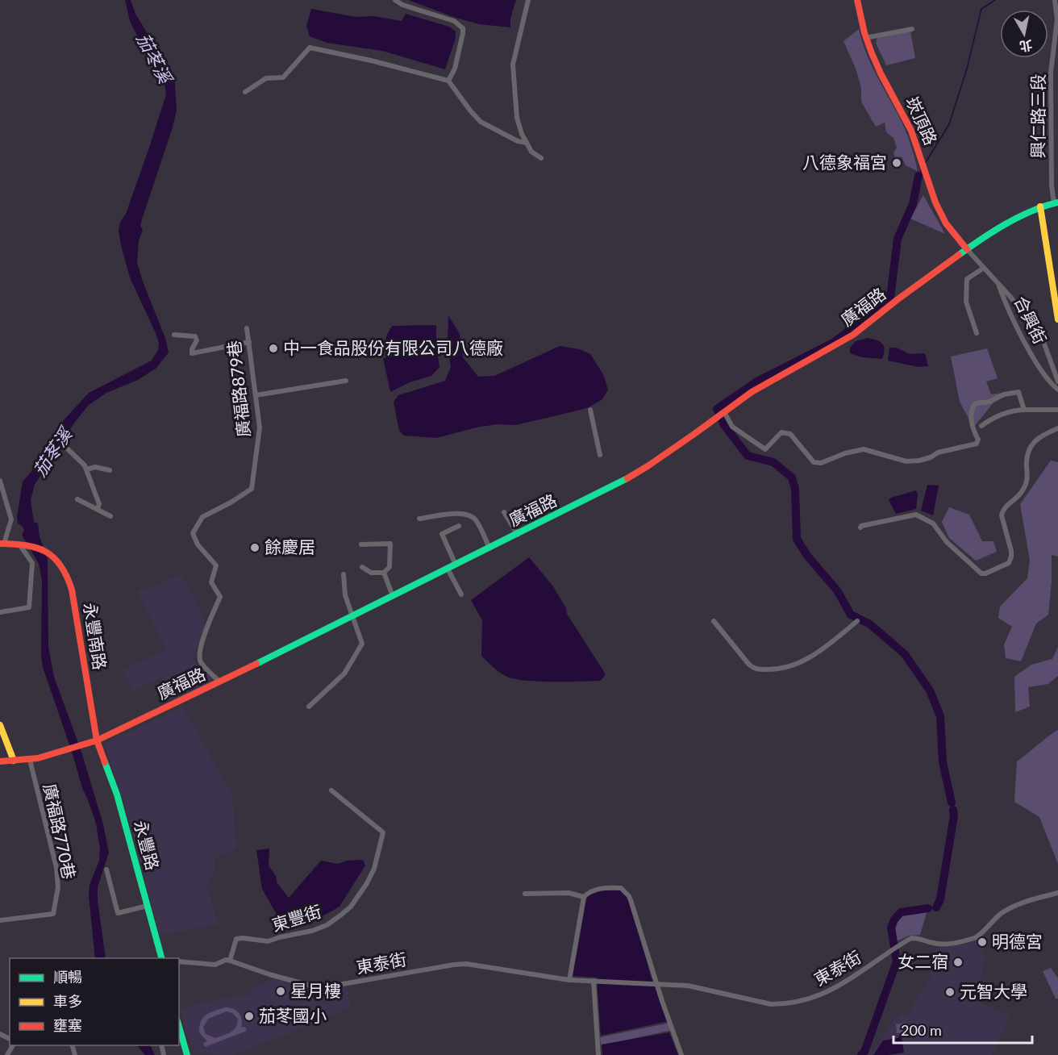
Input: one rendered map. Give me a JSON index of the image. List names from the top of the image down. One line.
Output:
{"streets":{"street":["興仁路三段","崁頂路","廣福路","合興街","廣福路879巷","永豐南路","廣福路770巷","永豐路","東豐街","東泰街"]},"crossings":[["興仁路三段","廣福路"],["崁頂路","廣福路"],["廣福路","廣福路879巷"],["廣福路","永豐南路"],["廣福路","廣福路770巷"],["廣福路","永豐路"],["永豐南路","永豐路"],["東豐街","東泰街"]],"water":["茄苳溪"],"places":["八德象福宮","中一食品股份有限公司八德廠","餘慶居","明德宮","女二宿","星月樓","元智大學","茄苳國小"],"legend":["順暢","車多","壅塞"],"scale_bar":"200 m","north":"bottom"}
